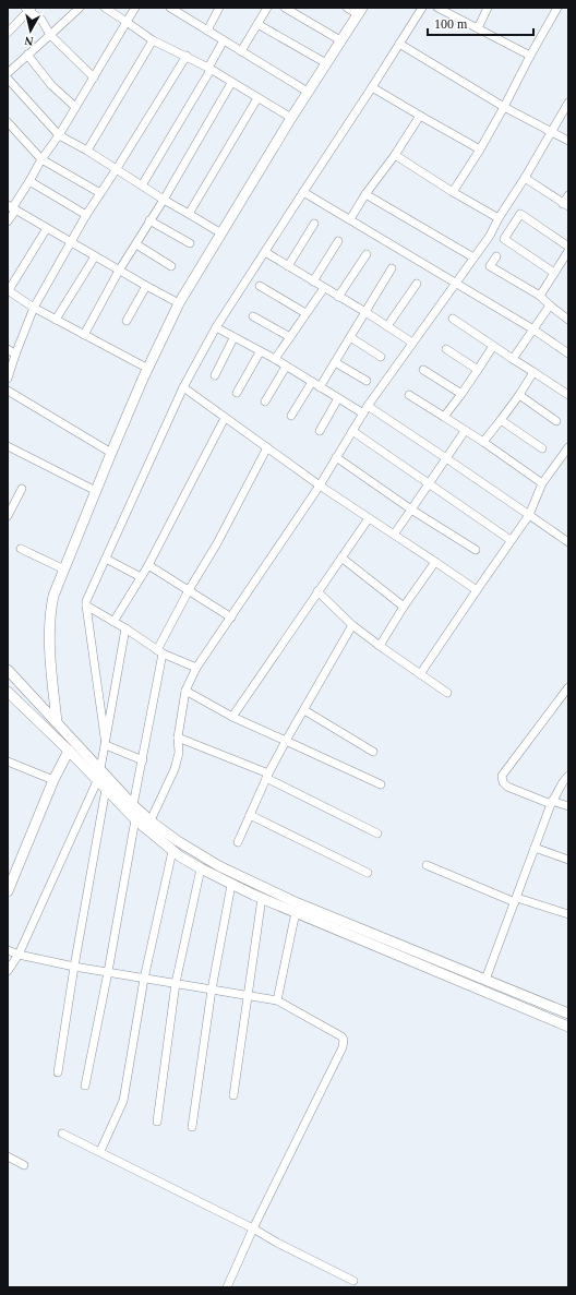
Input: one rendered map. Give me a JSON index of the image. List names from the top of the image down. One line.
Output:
{"scale_bar":"100 m","north":"bottom"}
